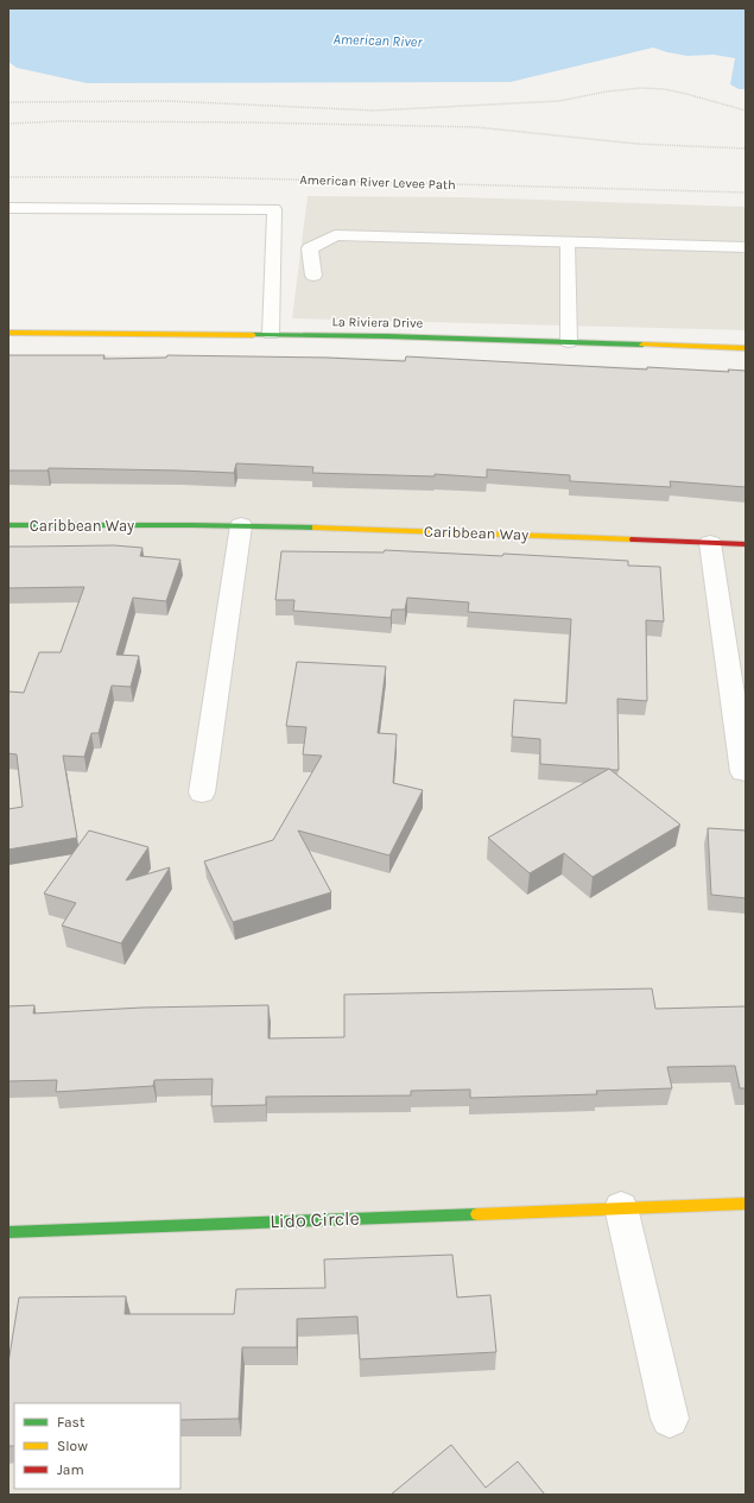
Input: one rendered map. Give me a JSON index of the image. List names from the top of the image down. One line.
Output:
{"streets":{"street":["La Riviera Drive","Caribbean Way","Lido Circle"],"path":["American River Levee Path"]},"water":["American River"],"legend":["Fast","Slow","Jam"]}
